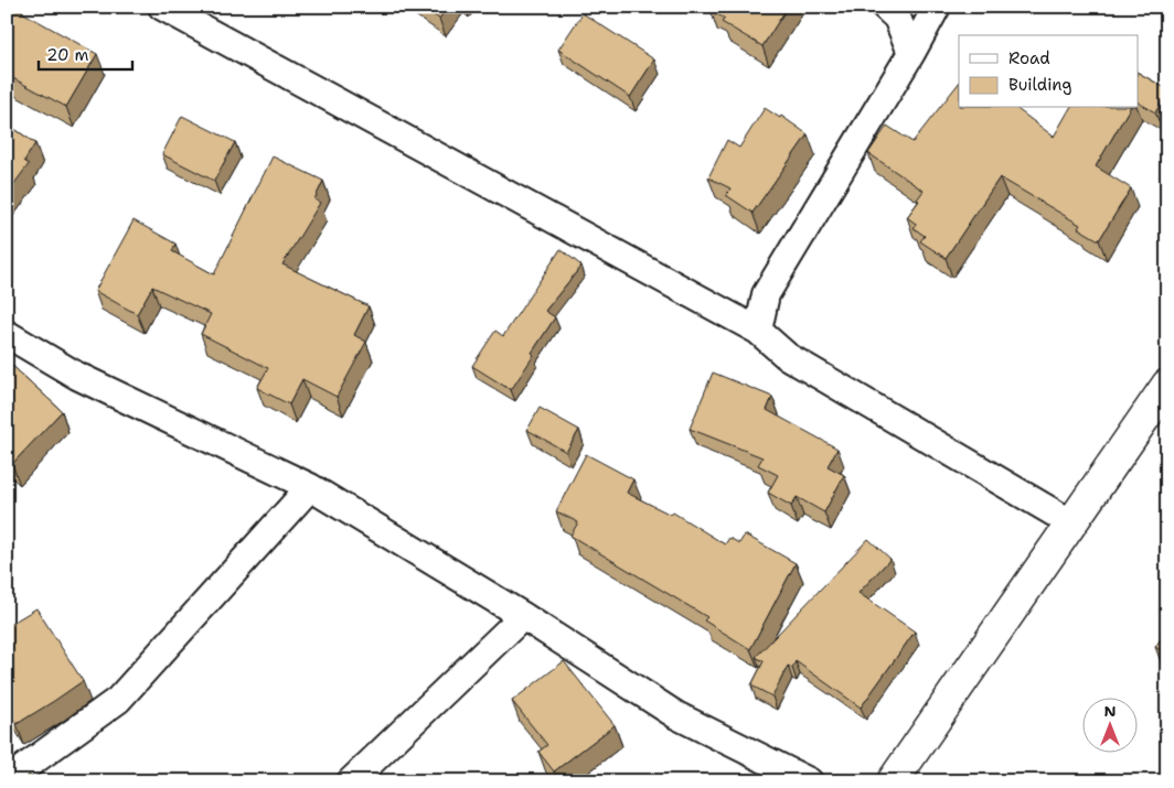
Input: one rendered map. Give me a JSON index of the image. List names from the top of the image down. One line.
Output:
{"legend":["Road","Building"],"scale_bar":"20 m","north":"top"}
